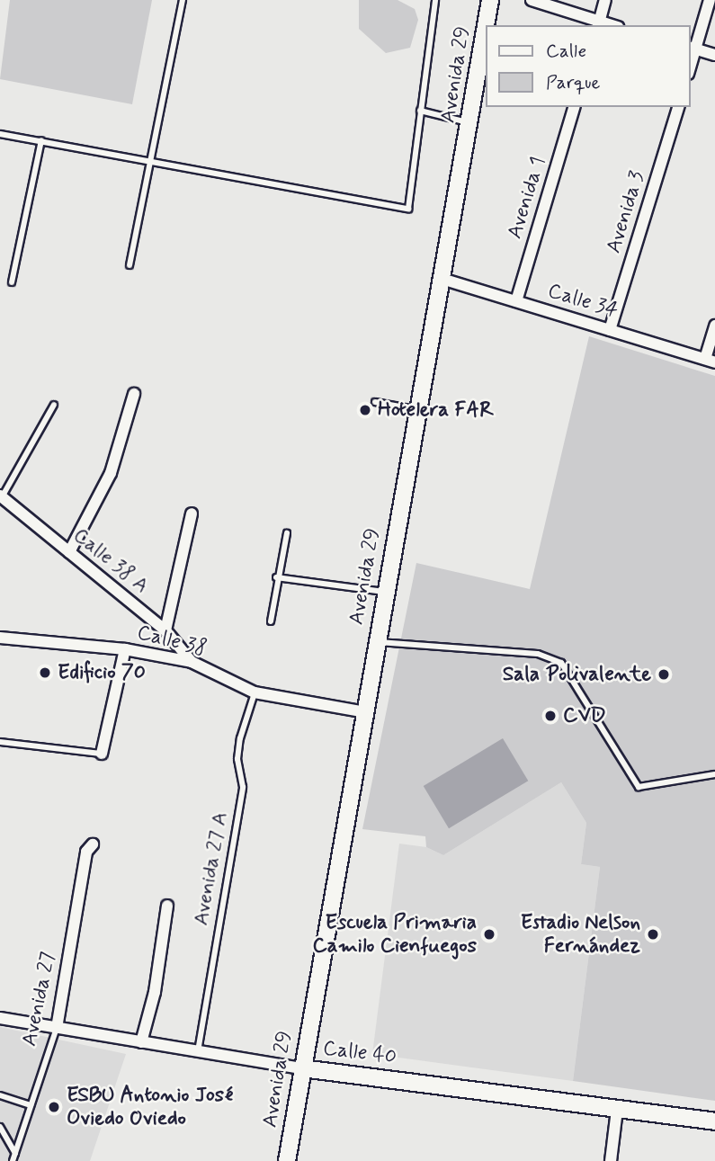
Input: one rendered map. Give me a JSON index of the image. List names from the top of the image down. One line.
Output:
{"streets":{"main road":["Avenida 29","Calle 40"],"street":["Avenida 1","Avenida 3","Calle 34","Calle 38 A","Calle 38","Avenida 27"],"lane":["Avenida 27 A"]},"crossings":[["Avenida 29","Calle 34"],["Avenida 29","Calle 38"],["Avenida 29","Calle 40"],["Avenida 1","Calle 34"],["Avenida 3","Calle 34"],["Calle 38 A","Calle 38"],["Calle 38","Avenida 27 A"],["Avenida 27 A","Calle 40"],["Avenida 27","Calle 40"]],"places":["Hotelera FAR","Edificio 70","Sala Polivalente","CVD","Escuela Primaria Camilo Cienfuegos","Estadio Nelson Fernández","ESBU Antonio José Oviedo Oviedo"],"legend":["Calle","Parque"]}
